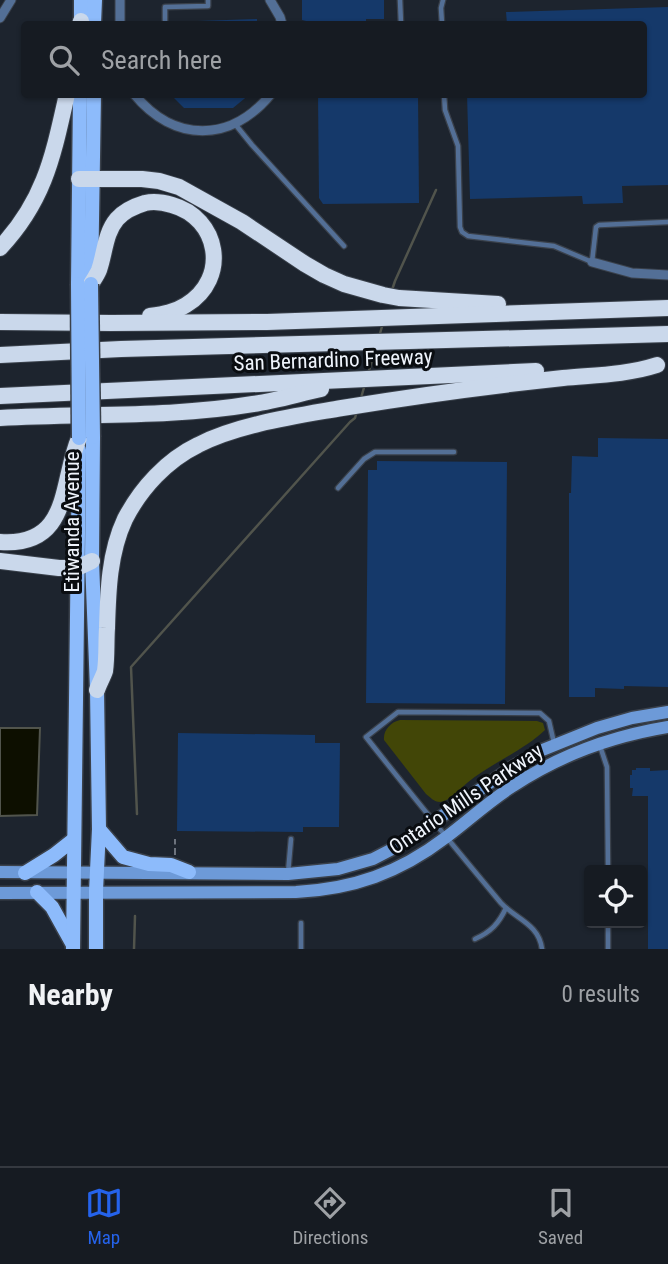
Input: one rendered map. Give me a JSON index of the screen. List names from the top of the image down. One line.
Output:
{"streets":{"highway":["San Bernardino Freeway"],"main road":["Etiwanda Avenue","Ontario Mills Parkway"]},"crossings":[["Etiwanda Avenue","Ontario Mills Parkway"]],"page":{"search":"Search here","heading":["Nearby","0 results"],"nav":["Map","Directions","Saved"]}}
